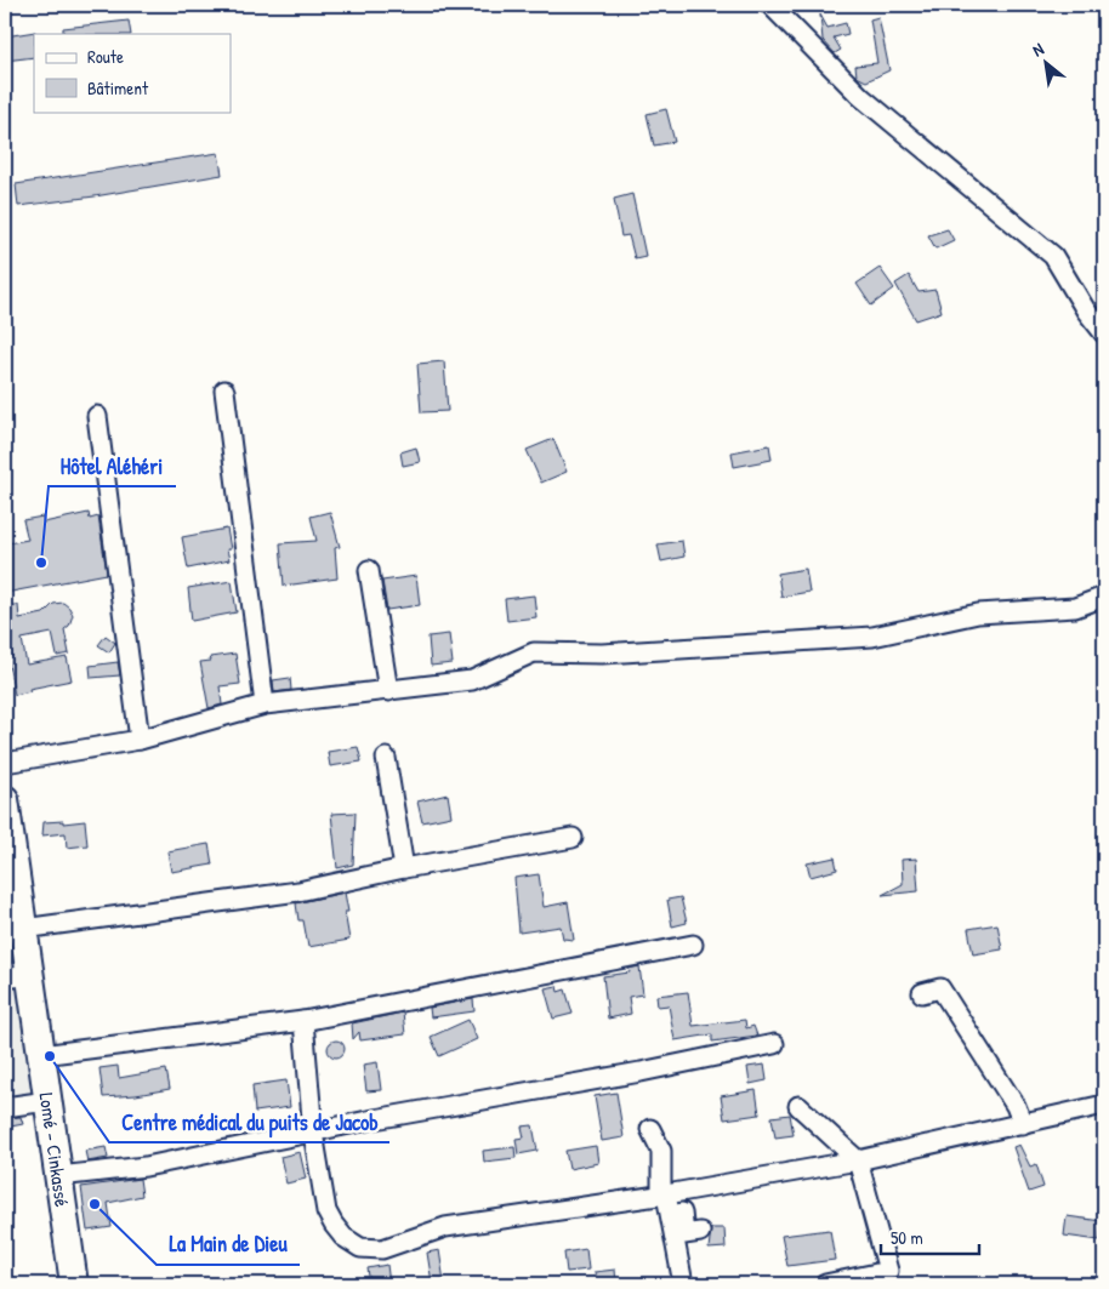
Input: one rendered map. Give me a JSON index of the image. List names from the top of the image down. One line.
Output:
{"streets":{"highway":["Lomé - Cinkassé"]},"places":["Hôtel Aléhéri","Centre médical du puits de Jacob","La Main de Dieu"],"legend":["Route","Bâtiment"],"scale_bar":"50 m","north":"top left"}
